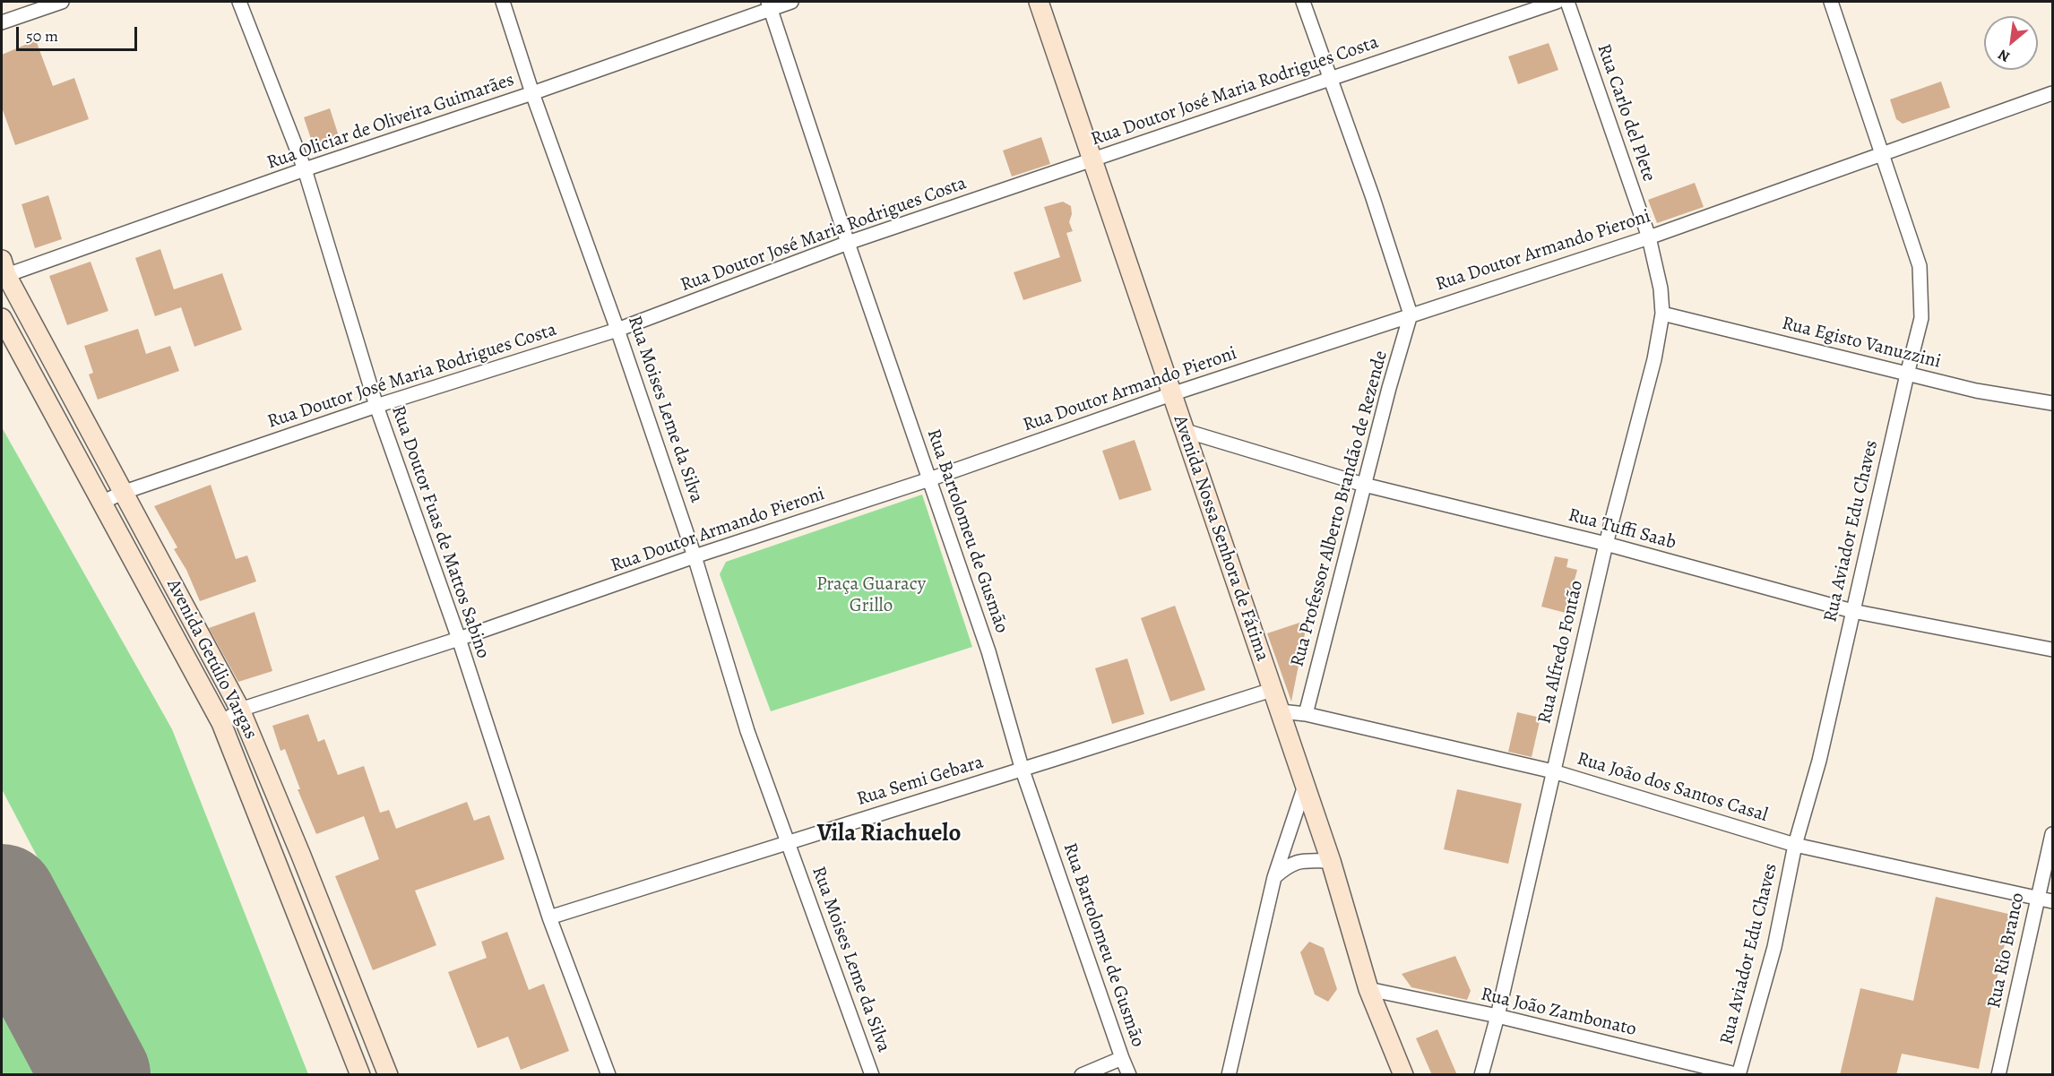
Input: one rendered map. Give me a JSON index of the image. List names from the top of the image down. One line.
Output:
{"streets":{"main road":["Avenida Nossa Senhora de Fátima","Avenida Getúlio Vargas"],"street":["Rua Doutor José Maria Rodrigues Costa","Rua Carlo del Plete","Rua Oliciar de Oliveira Guimarães","Rua Doutor Armando Pieroni","Rua Egisto Vanuzzini","Rua Moises Leme da Silva","Rua Professor Alberto Brandão de Rezende","Rua Tuffi Saab","Rua Bartolomeu de Gusmão","Rua Aviador Edu Chaves","Rua Doutor Fuas de Mattos Sabino","Rua Alfredo Fontão","Rua Semi Gebara","Rua João dos Santos Casal","Rua Rio Branco","Rua João Zambonato"]},"crossings":[["Rua Doutor José Maria Rodrigues Costa","Rua Moises Leme da Silva"],["Rua Doutor José Maria Rodrigues Costa","Rua Bartolomeu de Gusmão"],["Rua Doutor José Maria Rodrigues Costa","Rua Doutor Fuas de Mattos Sabino"],["Rua Doutor José Maria Rodrigues Costa","Avenida Nossa Senhora de Fátima"],["Rua Doutor José Maria Rodrigues Costa","Avenida Getúlio Vargas"],["Rua Carlo del Plete","Rua Doutor Armando Pieroni"],["Rua Carlo del Plete","Rua Alfredo Fontão"],["Rua Oliciar de Oliveira Guimarães","Rua Moises Leme da Silva"],["Rua Oliciar de Oliveira Guimarães","Rua Bartolomeu de Gusmão"],["Rua Oliciar de Oliveira Guimarães","Rua Doutor Fuas de Mattos Sabino"],["Rua Oliciar de Oliveira Guimarães","Avenida Getúlio Vargas"],["Rua Doutor Armando Pieroni","Rua Moises Leme da Silva"],["Rua Doutor Armando Pieroni","Rua Professor Alberto Brandão de Rezende"],["Rua Doutor Armando Pieroni","Rua Bartolomeu de Gusmão"],["Rua Doutor Armando Pieroni","Rua Aviador Edu Chaves"],["Rua Doutor Armando Pieroni","Rua Doutor Fuas de Mattos Sabino"],["Rua Doutor Armando Pieroni","Avenida Nossa Senhora de Fátima"],["Rua Doutor Armando Pieroni","Rua Alfredo Fontão"],["Rua Doutor Armando Pieroni","Avenida Getúlio Vargas"],["Rua Egisto Vanuzzini","Rua Aviador Edu Chaves"],["Rua Egisto Vanuzzini","Rua Alfredo Fontão"],["Rua Moises Leme da Silva","Rua Semi Gebara"],["Rua Professor Alberto Brandão de Rezende","Rua Tuffi Saab"],["Rua Professor Alberto Brandão de Rezende","Rua João dos Santos Casal"],["Rua Tuffi Saab","Rua Aviador Edu Chaves"],["Rua Tuffi Saab","Avenida Nossa Senhora de Fátima"],["Rua Tuffi Saab","Rua Alfredo Fontão"],["Rua Bartolomeu de Gusmão","Rua Semi Gebara"],["Rua Aviador Edu Chaves","Rua João dos Santos Casal"],["Rua Aviador Edu Chaves","Rua João Zambonato"],["Rua Doutor Fuas de Mattos Sabino","Rua Semi Gebara"],["Avenida Nossa Senhora de Fátima","Rua Semi Gebara"],["Avenida Nossa Senhora de Fátima","Rua João dos Santos Casal"],["Avenida Nossa Senhora de Fátima","Rua João Zambonato"],["Rua Alfredo Fontão","Rua João dos Santos Casal"],["Rua Alfredo Fontão","Rua João Zambonato"],["Rua João dos Santos Casal","Rua Rio Branco"]],"districts":["Vila Riachuelo"],"parks":["Praça Guaracy Grillo"],"scale_bar":"50 m","north":"bottom left"}
